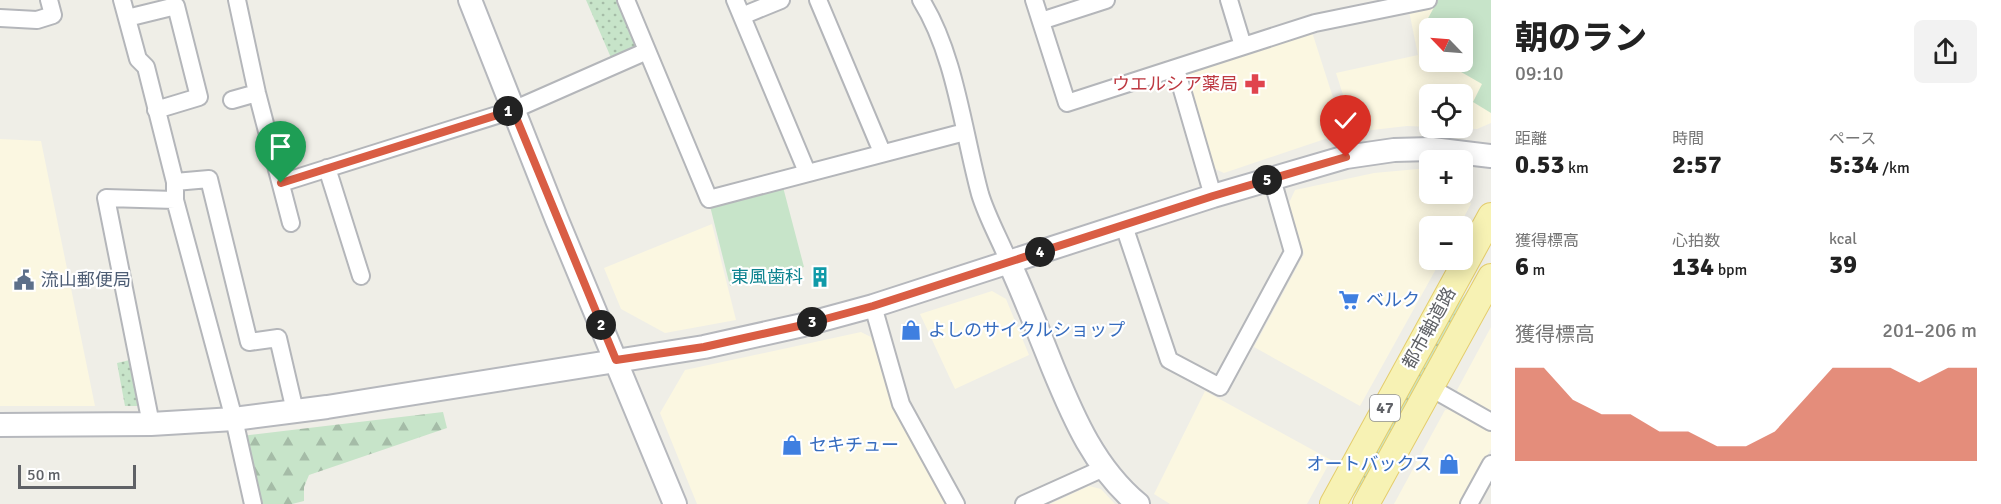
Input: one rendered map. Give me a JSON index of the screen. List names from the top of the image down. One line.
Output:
{"streets":{"main road":["都市軸道路","47"]},"places":{"pharmacy":["ウエルシア薬局"],"building":["東風歯科"],"public building":["流山郵便局"],"supermarket":["ベルク"],"shop":["よしのサイクルショップ","セキチュー","オートバックス"]},"scale_bar":"50 m","north":"top left","page":{"heading":["朝のラン","09:10"],"map_buttons":["+","−"],"pins":["1","5","4","3","2"],"stats":[["距離","0.53 km"],["時間","2:57"],["ペース","5:34 /km"],["獲得標高","6 m"],["心拍数","134 bpm"],["kcal","39"]],"chart":["獲得標高","201–206 m"],"scale":"50 m"}}
